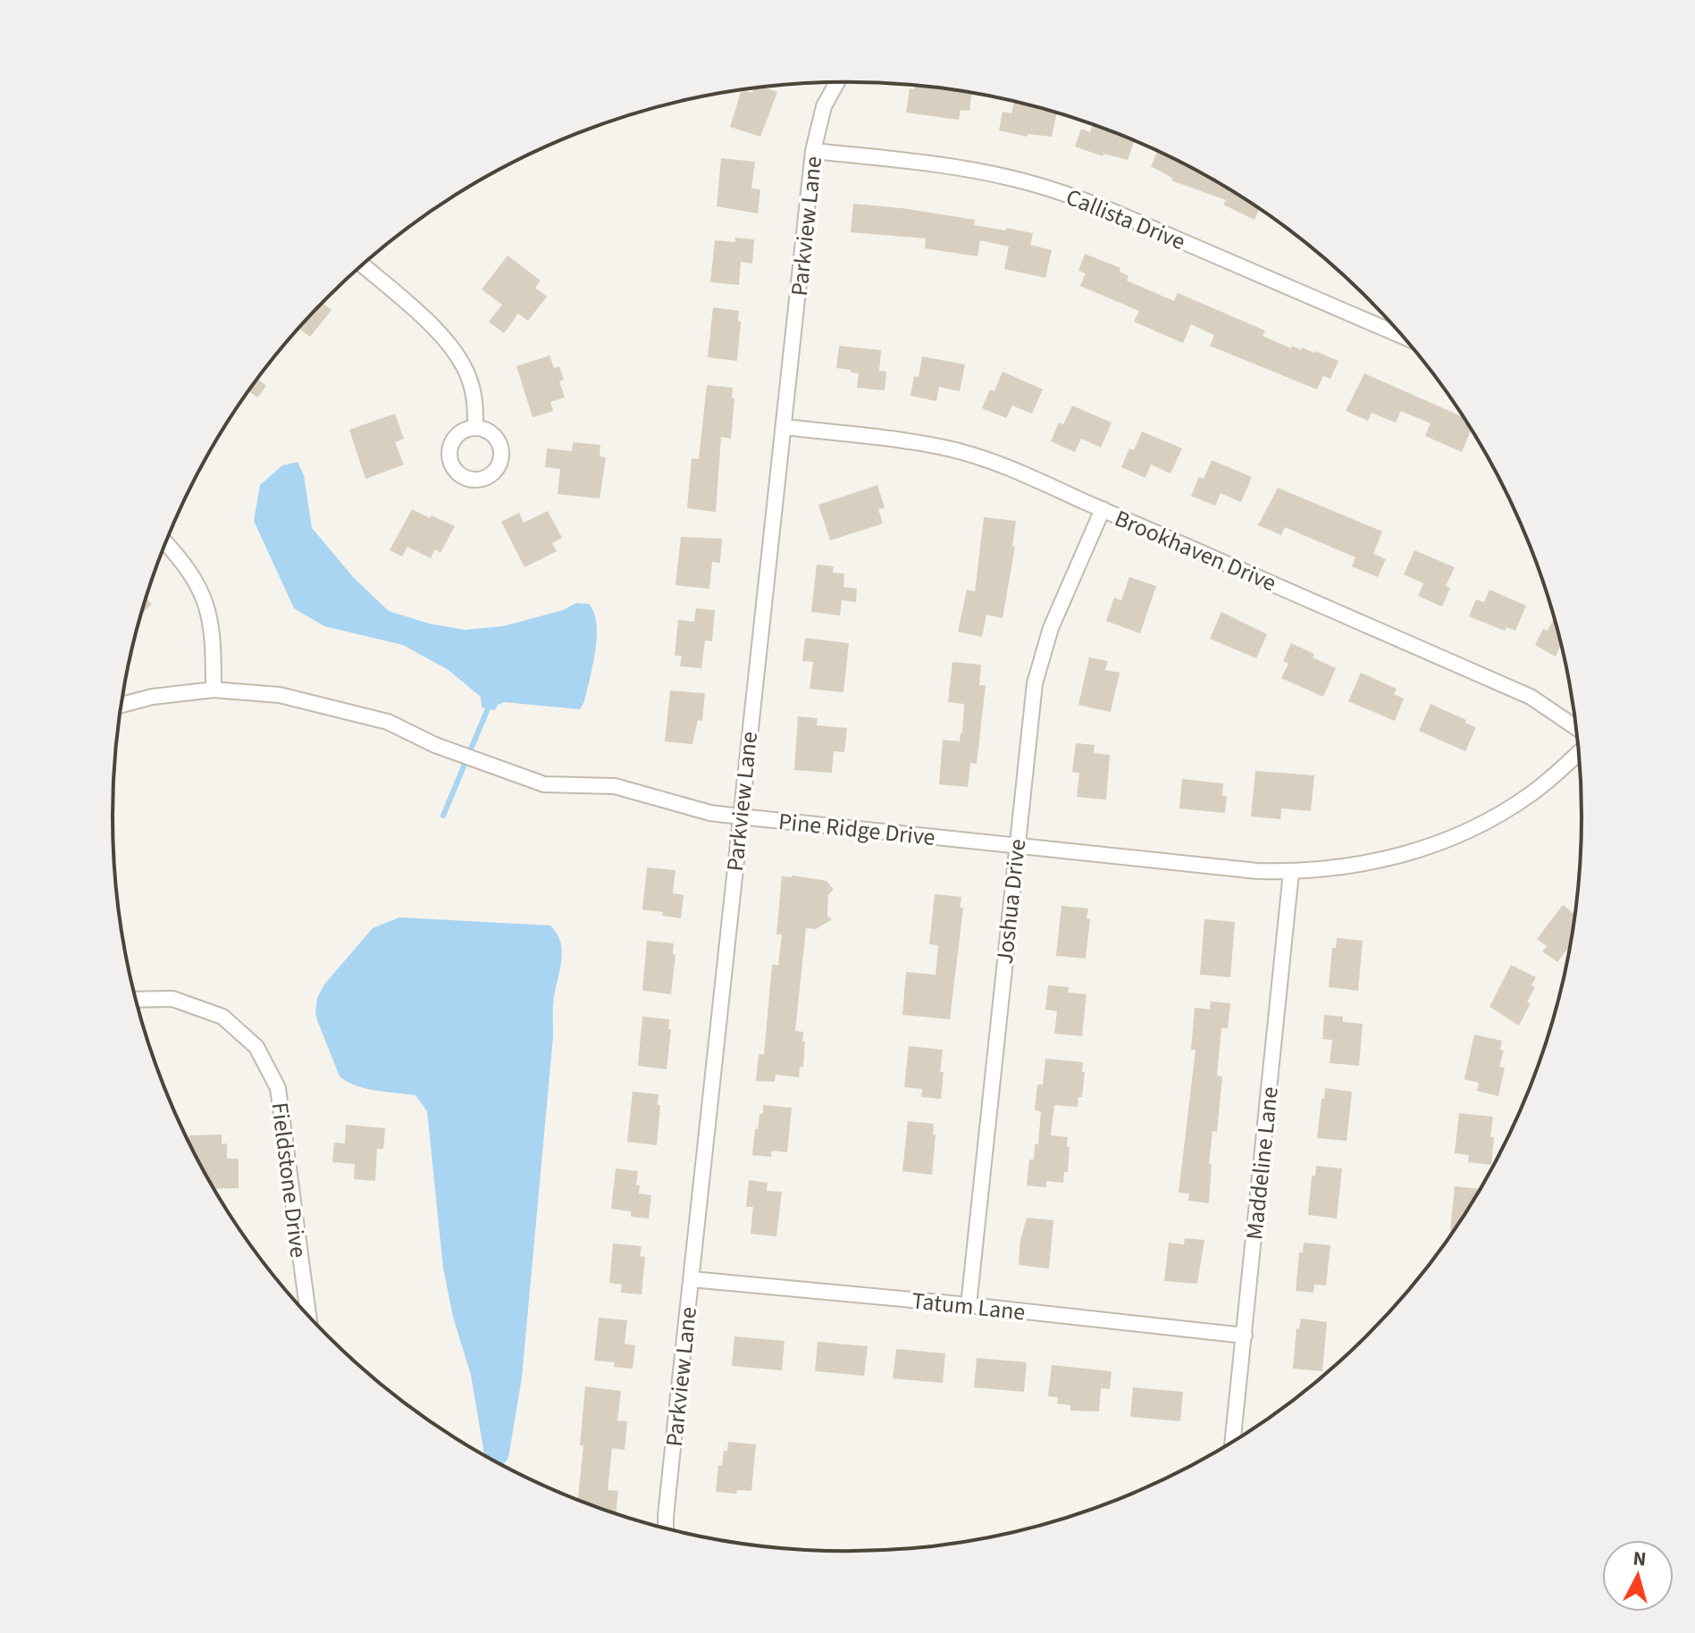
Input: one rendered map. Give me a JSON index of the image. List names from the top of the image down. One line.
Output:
{"streets":{"street":["Callista Drive","Parkview Lane","Brookhaven Drive","Pine Ridge Drive","Joshua Drive","Maddeline Lane","Fieldstone Drive","Tatum Lane"]},"crossings":[["Callista Drive","Parkview Lane"],["Parkview Lane","Brookhaven Drive"],["Parkview Lane","Pine Ridge Drive"],["Parkview Lane","Tatum Lane"],["Brookhaven Drive","Joshua Drive"],["Pine Ridge Drive","Joshua Drive"],["Pine Ridge Drive","Maddeline Lane"],["Joshua Drive","Tatum Lane"],["Maddeline Lane","Tatum Lane"]],"north":"top"}
